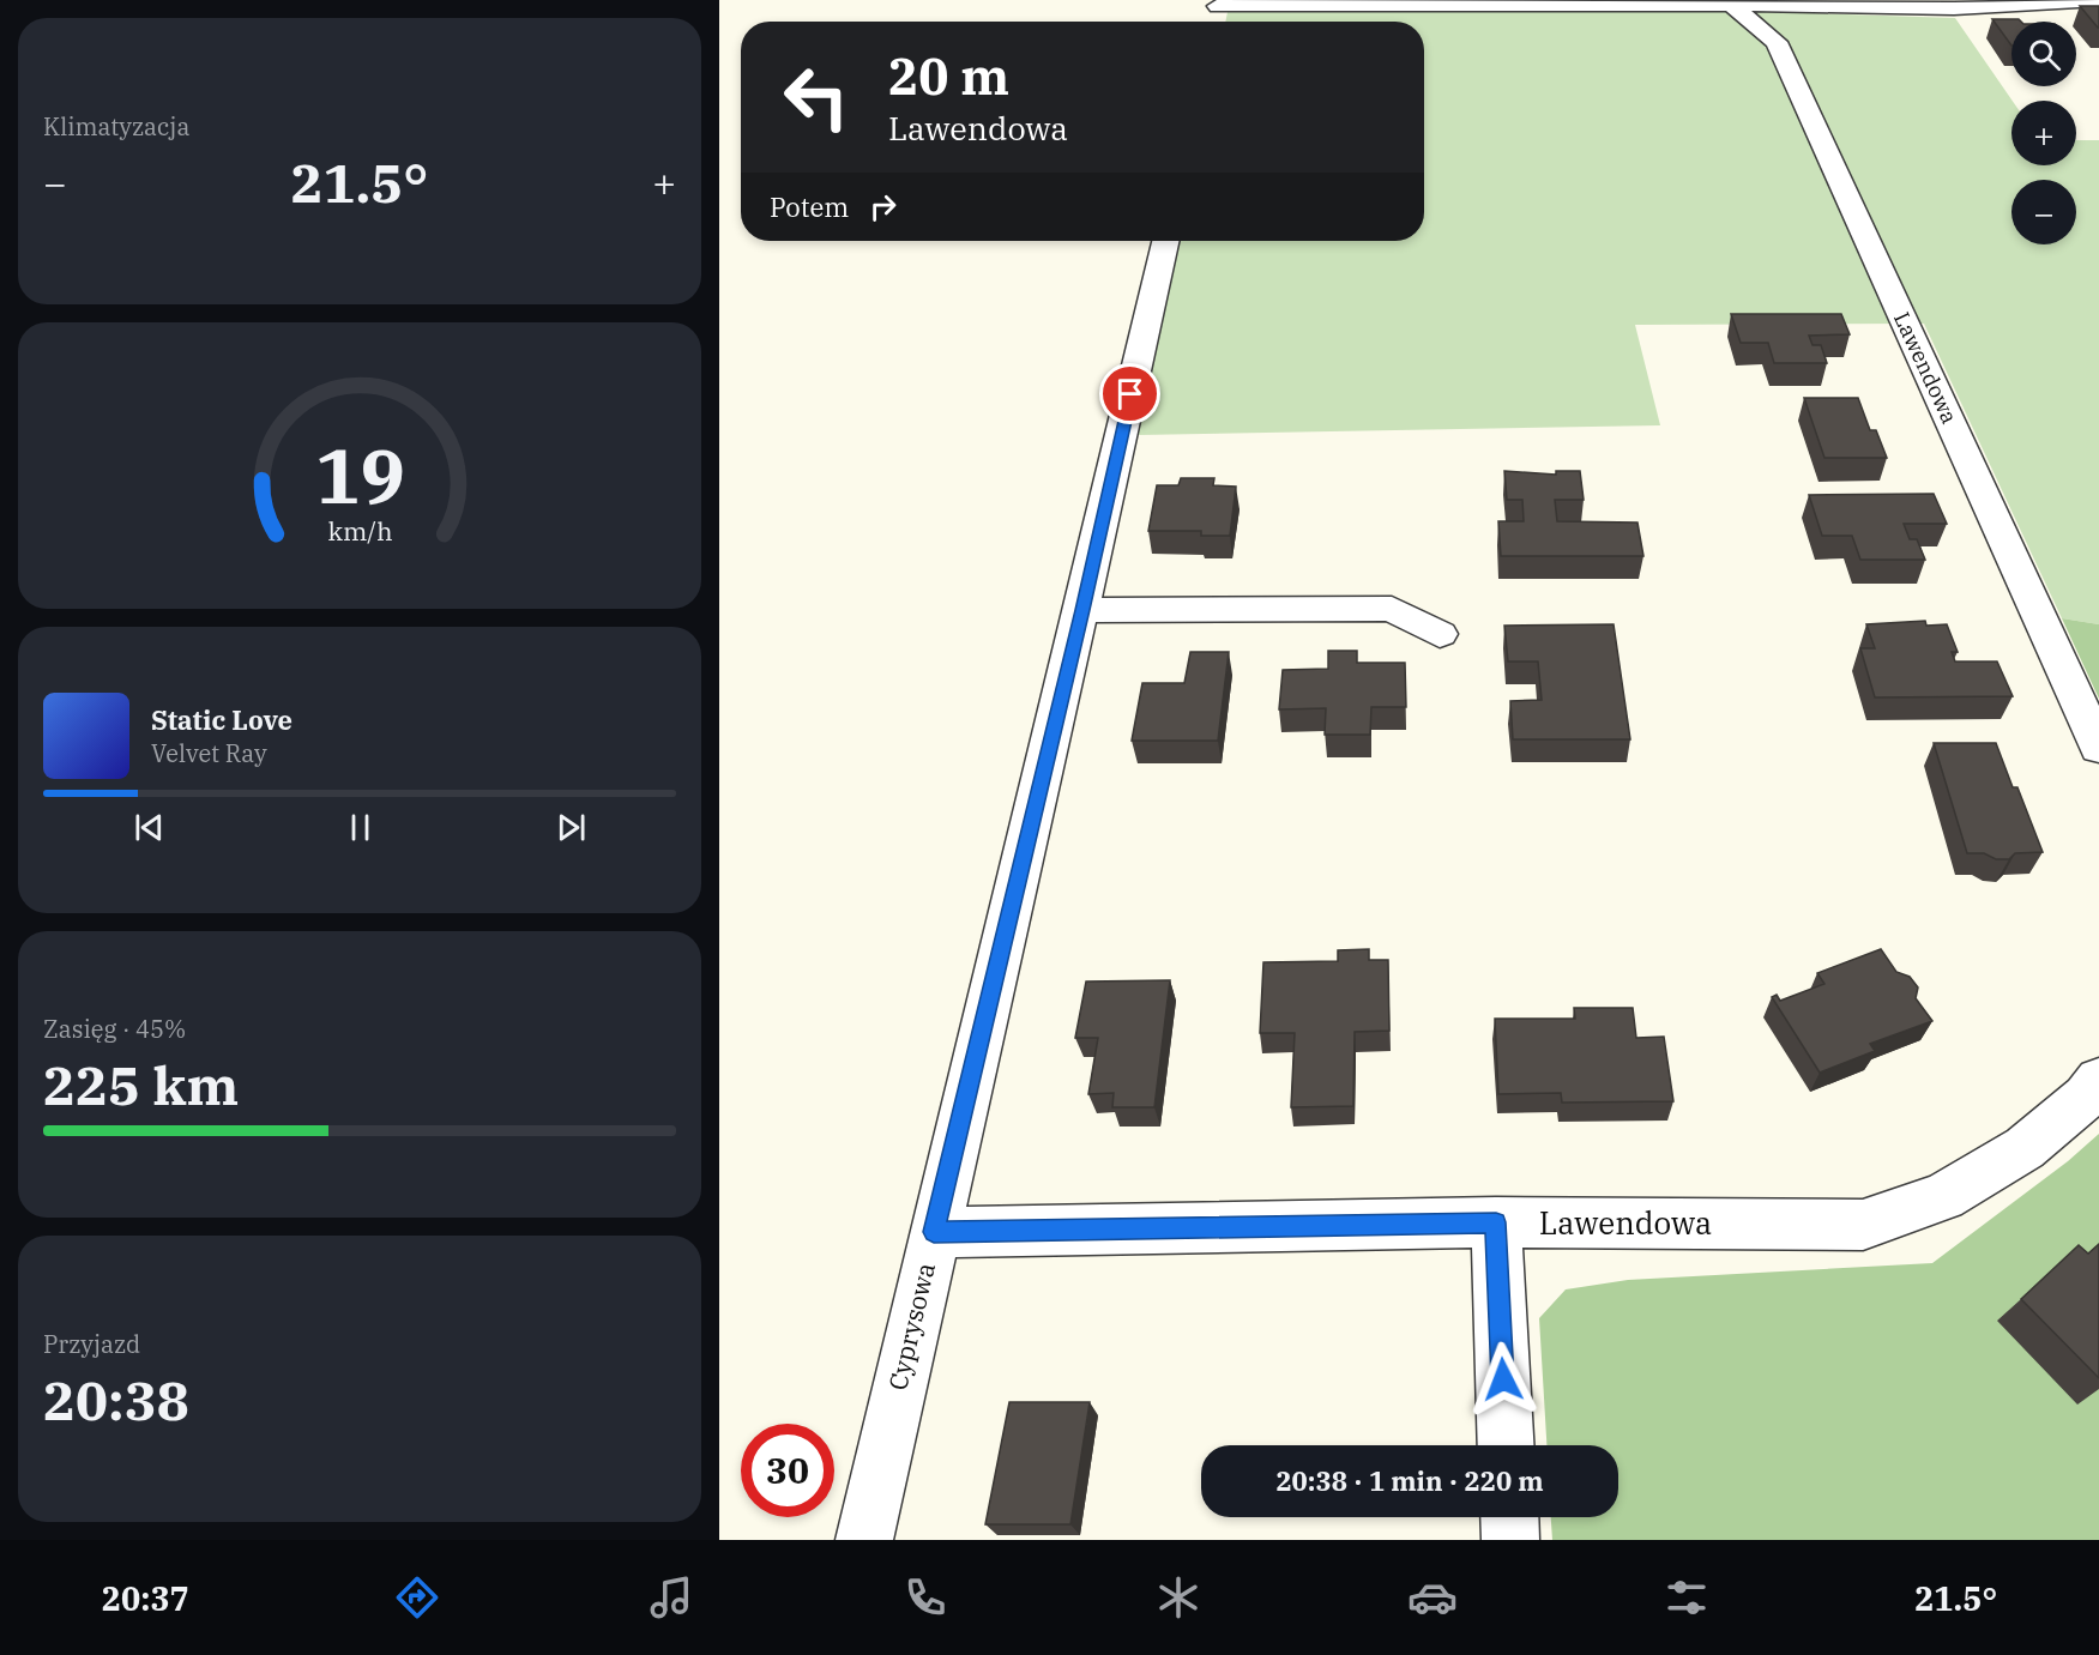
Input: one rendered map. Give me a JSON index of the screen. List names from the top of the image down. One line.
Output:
{"streets":{"street":["Lawendowa","Cyprysowa"]},"crossings":[["Lawendowa","Cyprysowa"]],"page":{"tile":["Klimatyzacja",["Zasięg · 45%","225 km"],["Przyjazd","20:38"]],"map_buttons":["+","−"],"turn":["20 m","Lawendowa"],"heat":["−","21.5°","+"],"then":"Potem","song":["Static Love","Velvet Ray"],"limit":"30","trip":"20:38 · 1 min · 220 m","tabs":["20:37","21.5°"],"gauge":["19","km/h"]}}
